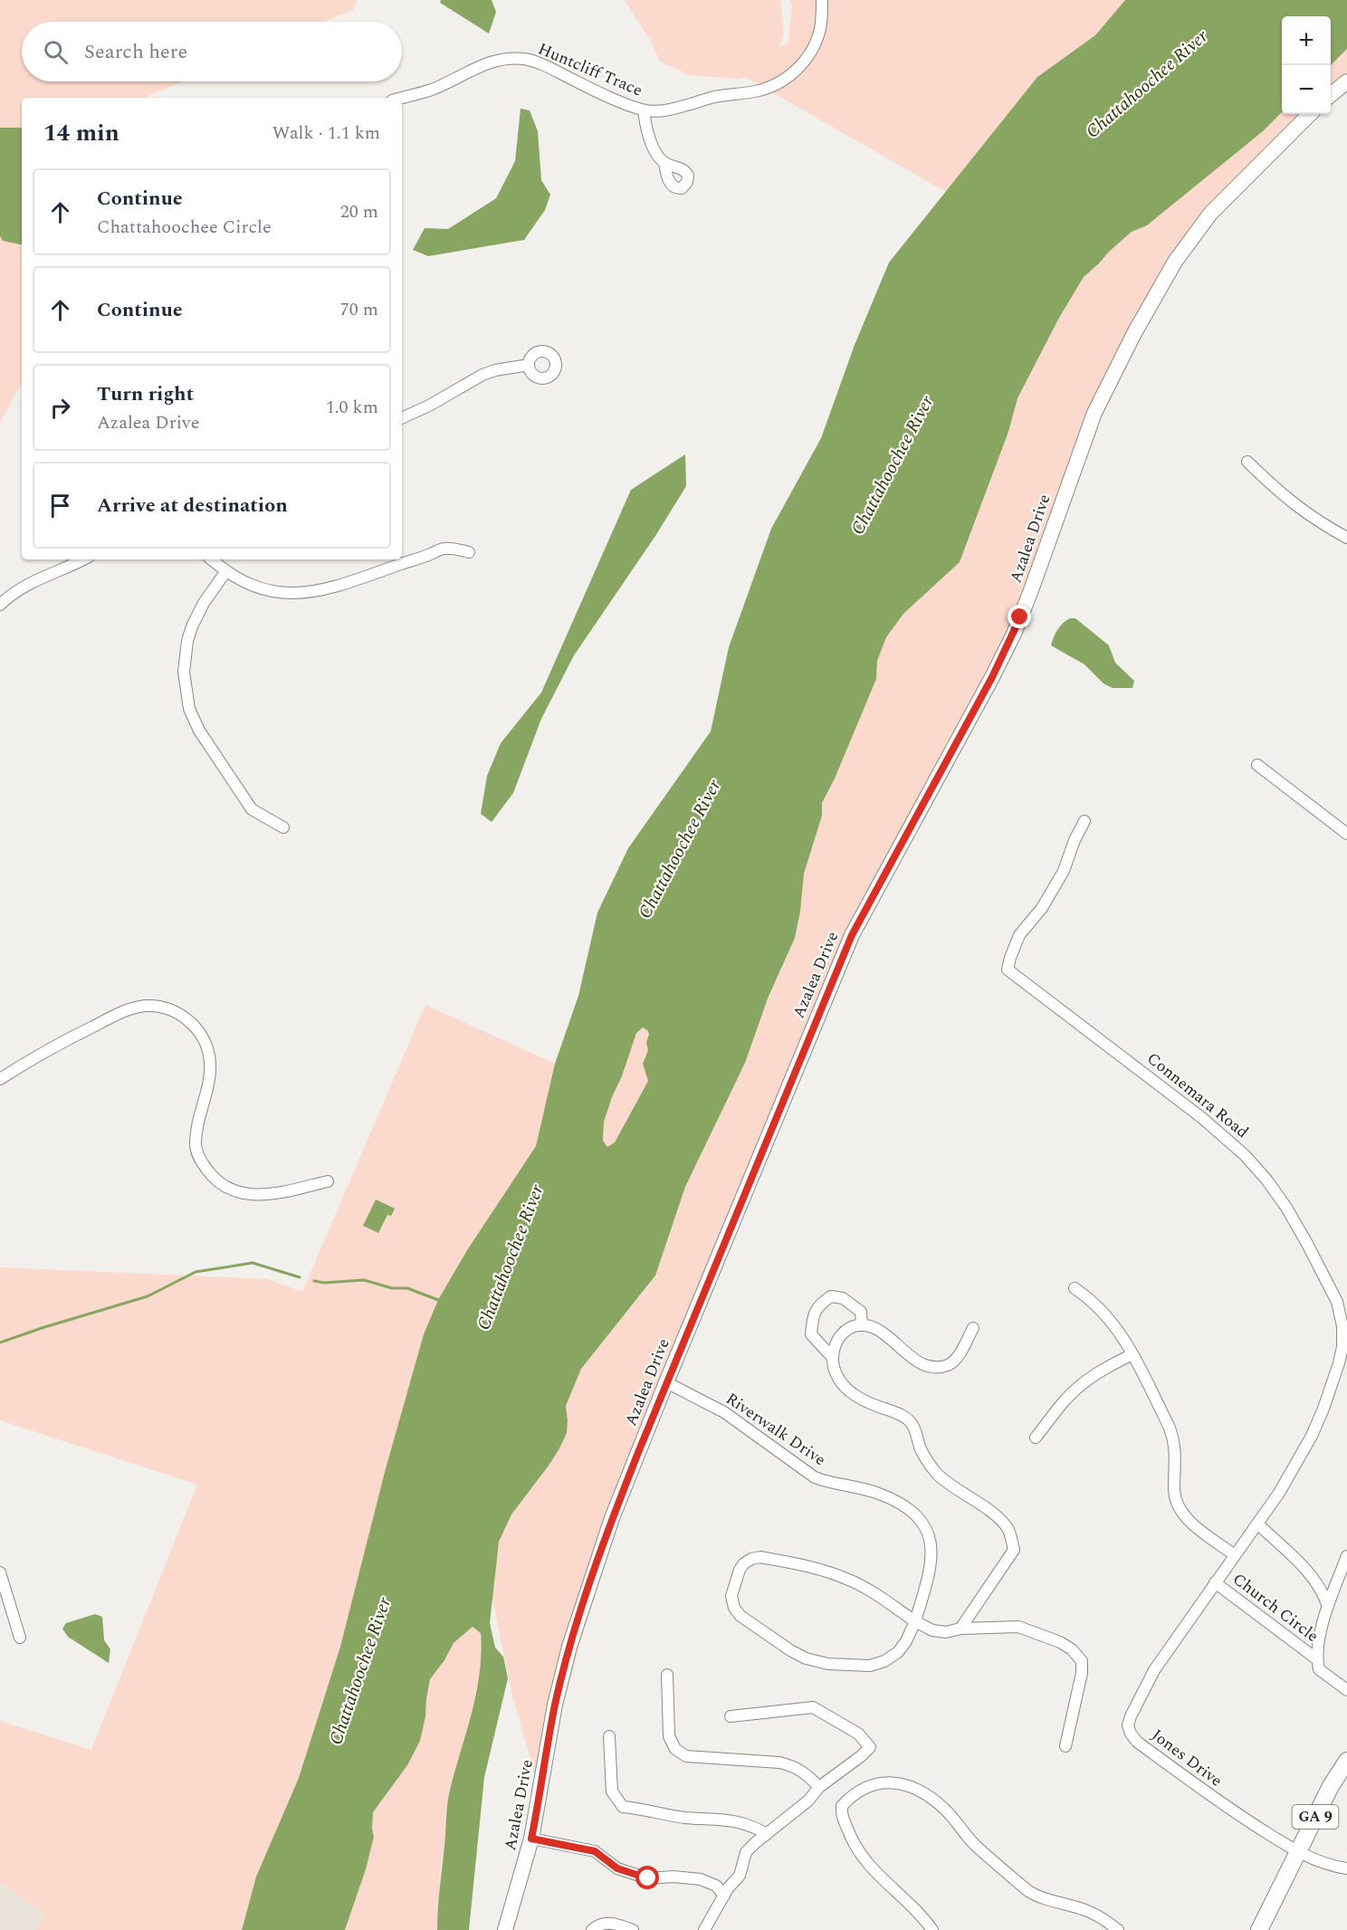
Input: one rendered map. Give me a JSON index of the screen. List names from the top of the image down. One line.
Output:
{"streets":{"main road":["GA 9"],"street":["Huntcliff Trace","Azalea Drive","Connemara Road","Riverwalk Drive","Church Circle","Jones Drive"]},"crossings":[["Azalea Drive","Riverwalk Drive"],["Connemara Road","Church Circle"],["Connemara Road","Jones Drive"],["Church Circle","Jones Drive"],["Jones Drive","GA 9"]],"water":["Chattahoochee River"],"page":{"map_buttons":["+","−"],"search":"Search here","heading":["14 min","Walk · 1.1 km"],"list":[["Continue","Chattahoochee Circle","20 m"],["Continue","70 m"],["Turn right","Azalea Drive","1.0 km"],"Arrive at destination"]}}
